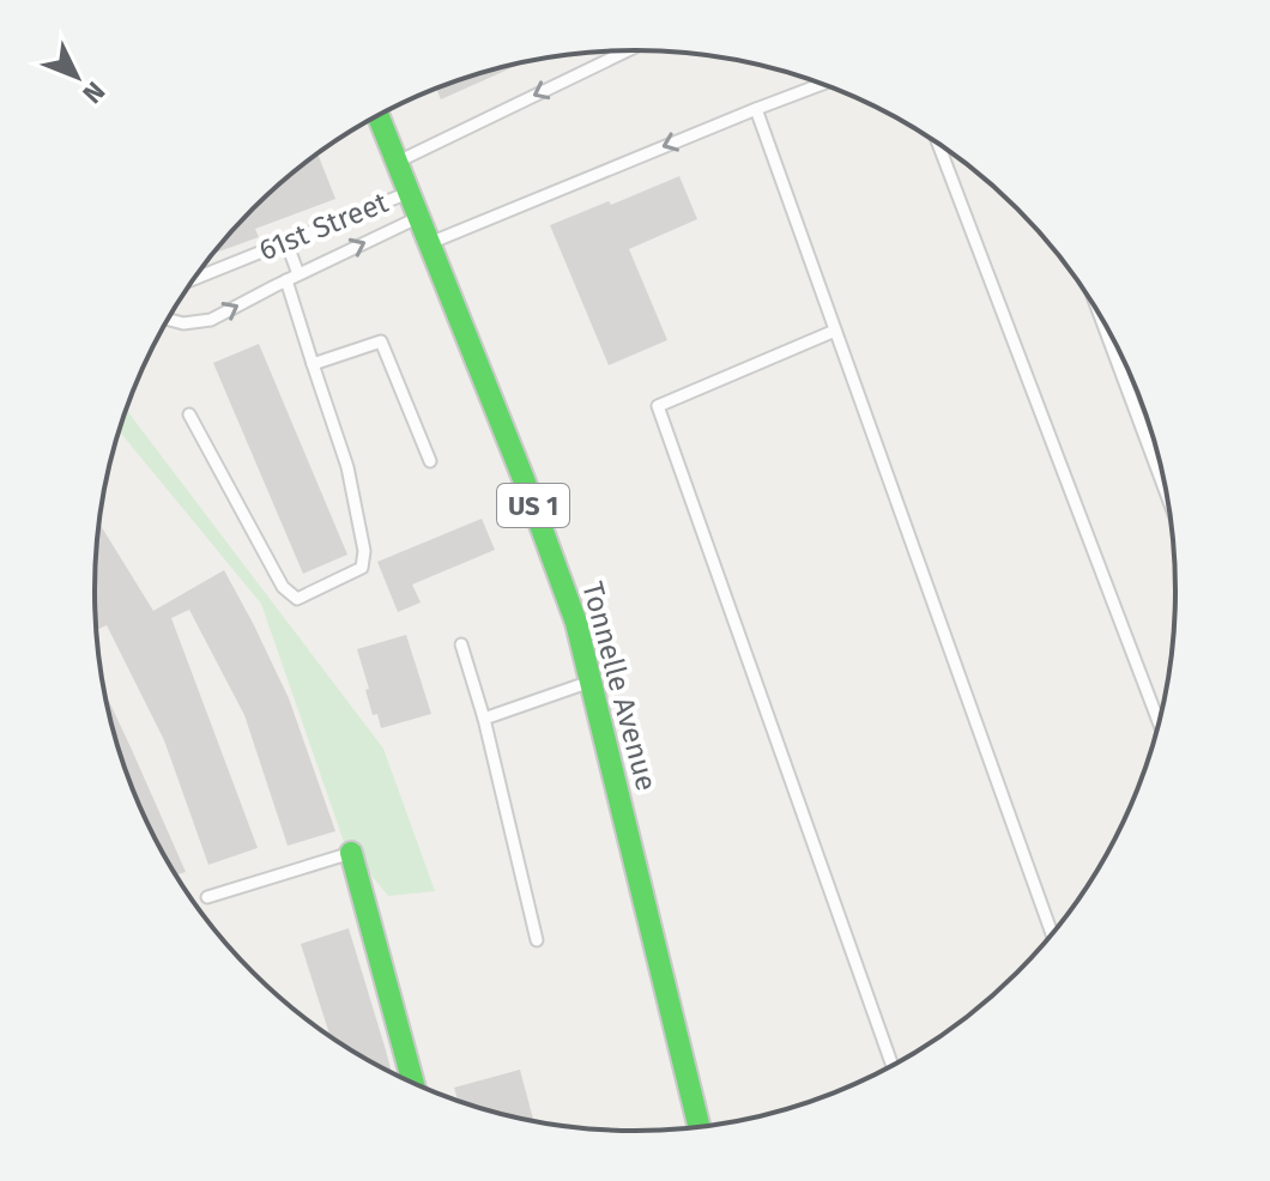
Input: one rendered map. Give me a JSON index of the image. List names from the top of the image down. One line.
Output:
{"streets":{"main road":["US 1","Tonnelle Avenue"],"lane":["61st Street"]},"crossings":[["61st Street","Tonnelle Avenue"]],"north":"bottom right"}
